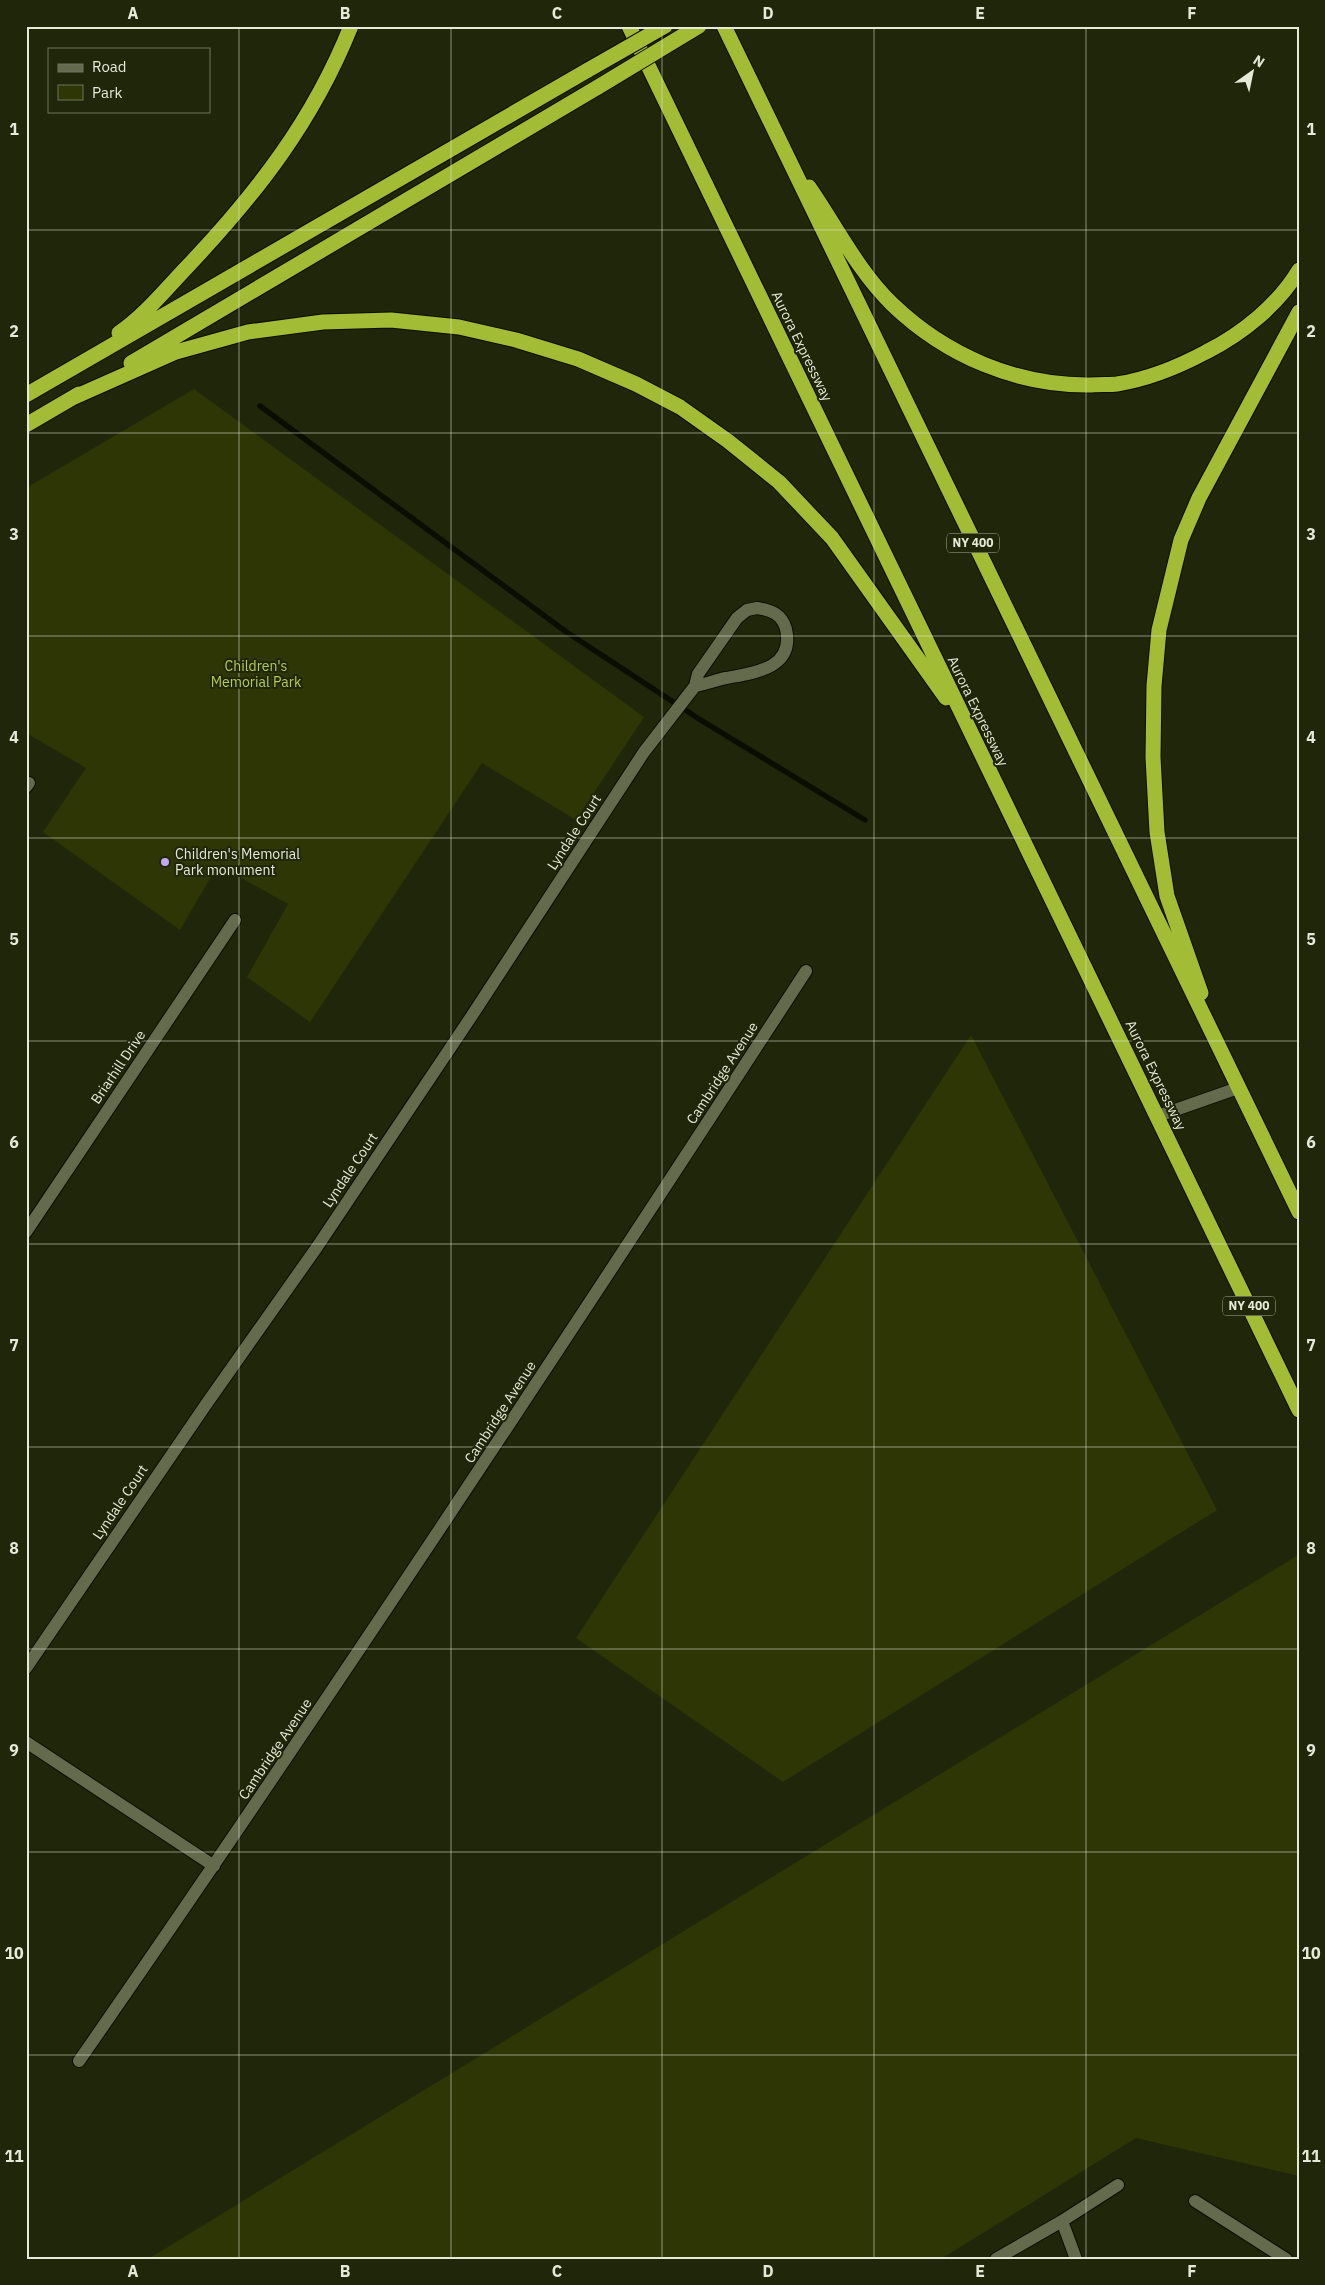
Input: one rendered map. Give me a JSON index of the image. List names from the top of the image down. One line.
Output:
{"streets":{"highway":["Aurora Expressway","NY 400"],"street":["Lyndale Court","Briarhill Drive","Cambridge Avenue"]},"parks":["Children's Memorial Park"],"places":["Children's Memorial Park monument"],"legend":["Road","Park"],"north":"top right","grid":{"columns":["A","B","C","D","E","F"],"rows":["1","2","3","4","5","6","7","8","9","10","11"]}}
